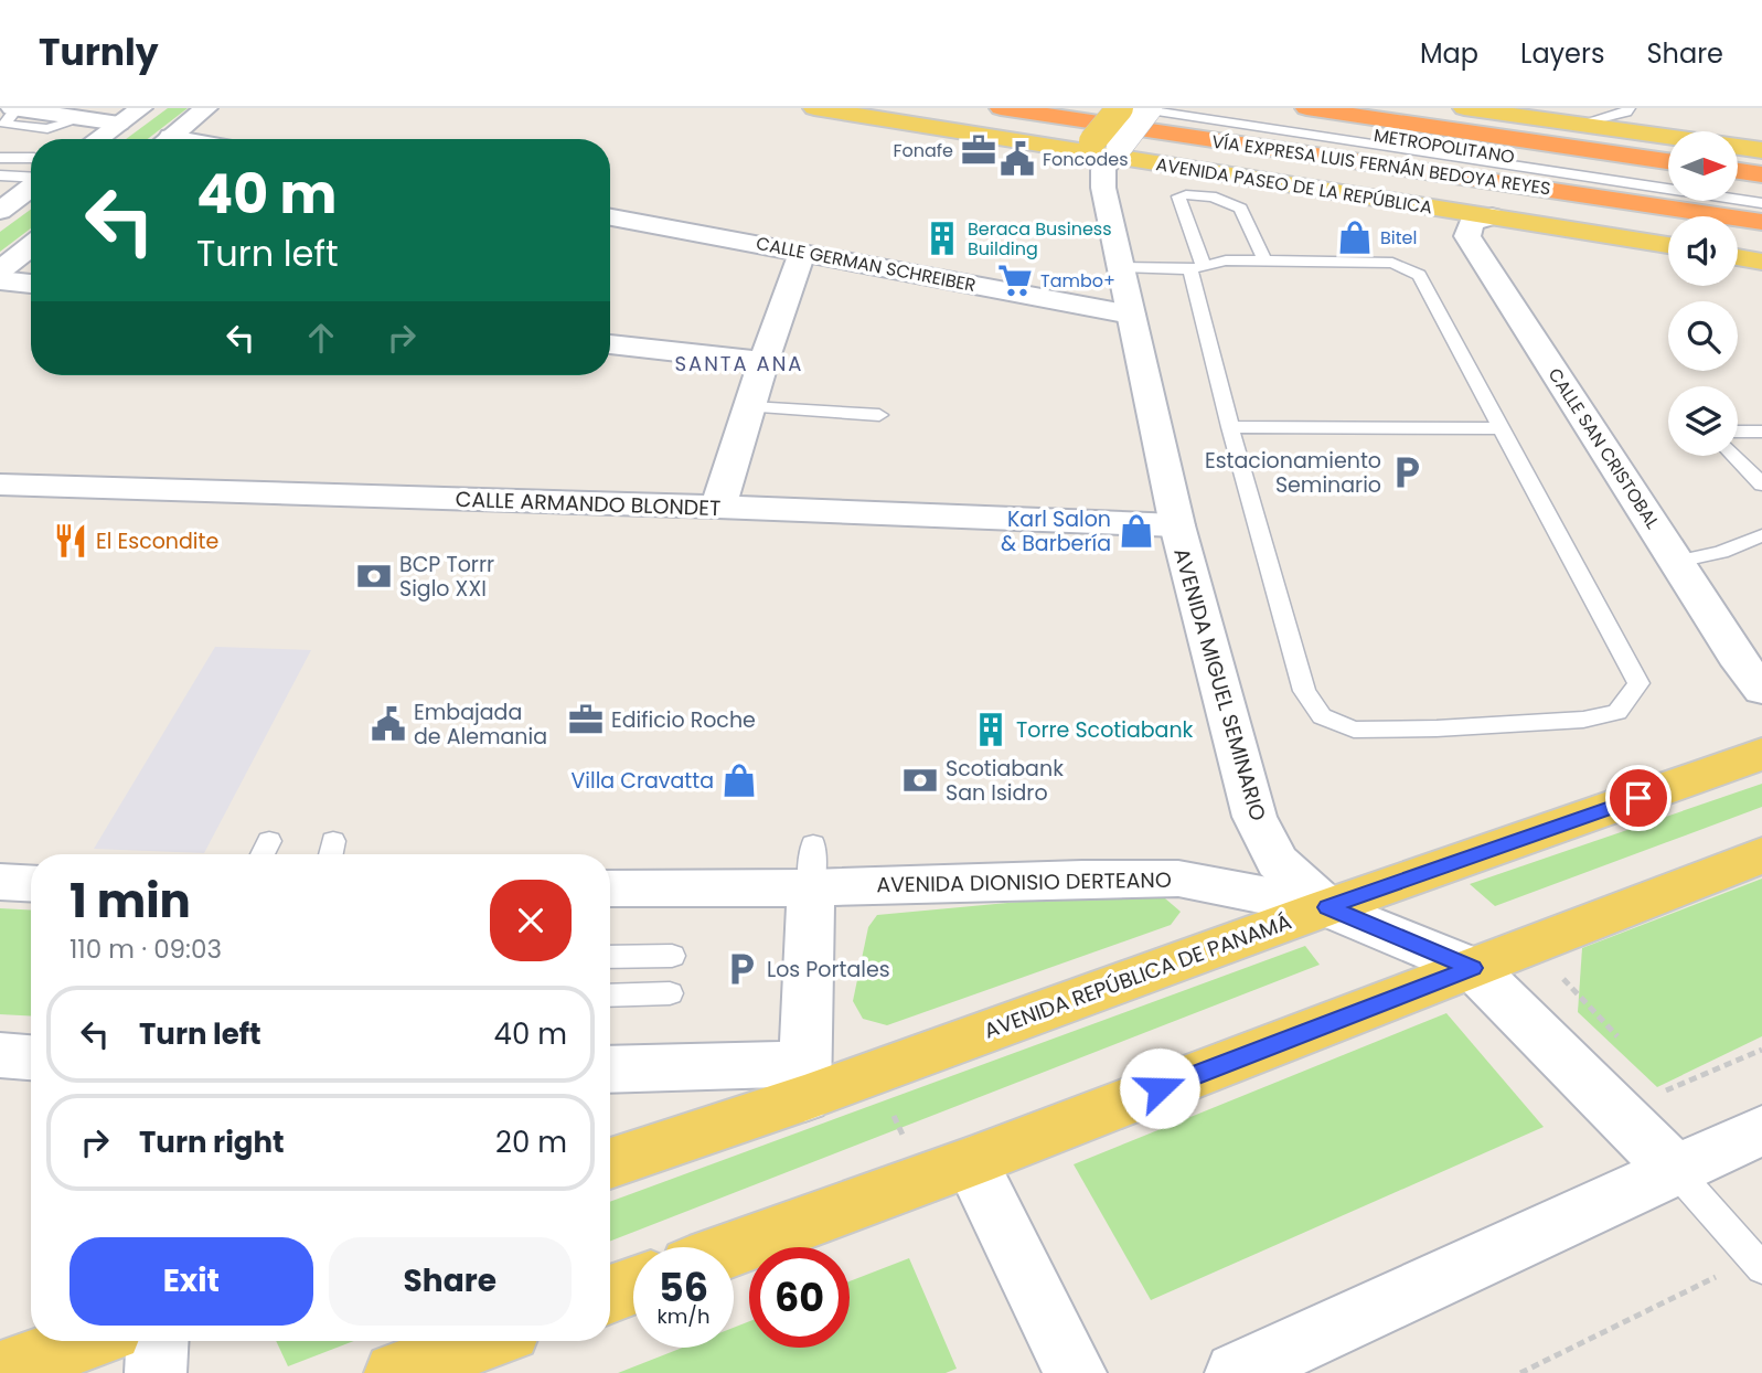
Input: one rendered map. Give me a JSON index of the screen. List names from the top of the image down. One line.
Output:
{"streets":{"highway":["VÍA EXPRESA LUIS FERNÁN BEDOYA REYES"],"main road":["AVENIDA PASEO DE LA REPÚBLICA","AVENIDA REPÚBLICA DE PANAMÁ"],"street":["CALLE GERMAN SCHREIBER","CALLE SAN CRISTOBAL","CALLE ARMANDO BLONDET","AVENIDA MIGUEL SEMINARIO","AVENIDA DIONISIO DERTEANO"],"lane":["METROPOLITANO"]},"crossings":[["AVENIDA PASEO DE LA REPÚBLICA","CALLE SAN CRISTOBAL"],["AVENIDA PASEO DE LA REPÚBLICA","AVENIDA MIGUEL SEMINARIO"],["CALLE GERMAN SCHREIBER","AVENIDA MIGUEL SEMINARIO"],["CALLE ARMANDO BLONDET","AVENIDA MIGUEL SEMINARIO"],["AVENIDA MIGUEL SEMINARIO","AVENIDA DIONISIO DERTEANO"],["AVENIDA MIGUEL SEMINARIO","AVENIDA REPÚBLICA DE PANAMÁ"],["AVENIDA DIONISIO DERTEANO","AVENIDA REPÚBLICA DE PANAMÁ"]],"districts":["SANTA ANA"],"places":{"office":["Fonafe","Edificio Roche"],"public building":["Foncodes","Embajada de Alemania"],"shop":["Bitel","Karl Salon & Barbería","Villa Cravatta"],"building":["Beraca Business Building","Torre Scotiabank"],"supermarket":["Tambo+"],"parking":["Estacionamiento Seminario","Los Portales"],"restaurant":["El Escondite"],"bank":["BCP Torrr Siglo XXI","Scotiabank San Isidro"]},"north":"right","page":{"header":"Turnly","nav":["Map","Layers","Share"],"turn":["40 m","Turn left"],"heading":["1 min","110 m · 09:03"],"list":[{"name":"Turn left","value":"40 m"},{"name":"Turn right","value":"20 m"}],"buttons":["Exit","Share"],"speed":"56 km/h","limit":"60"}}
